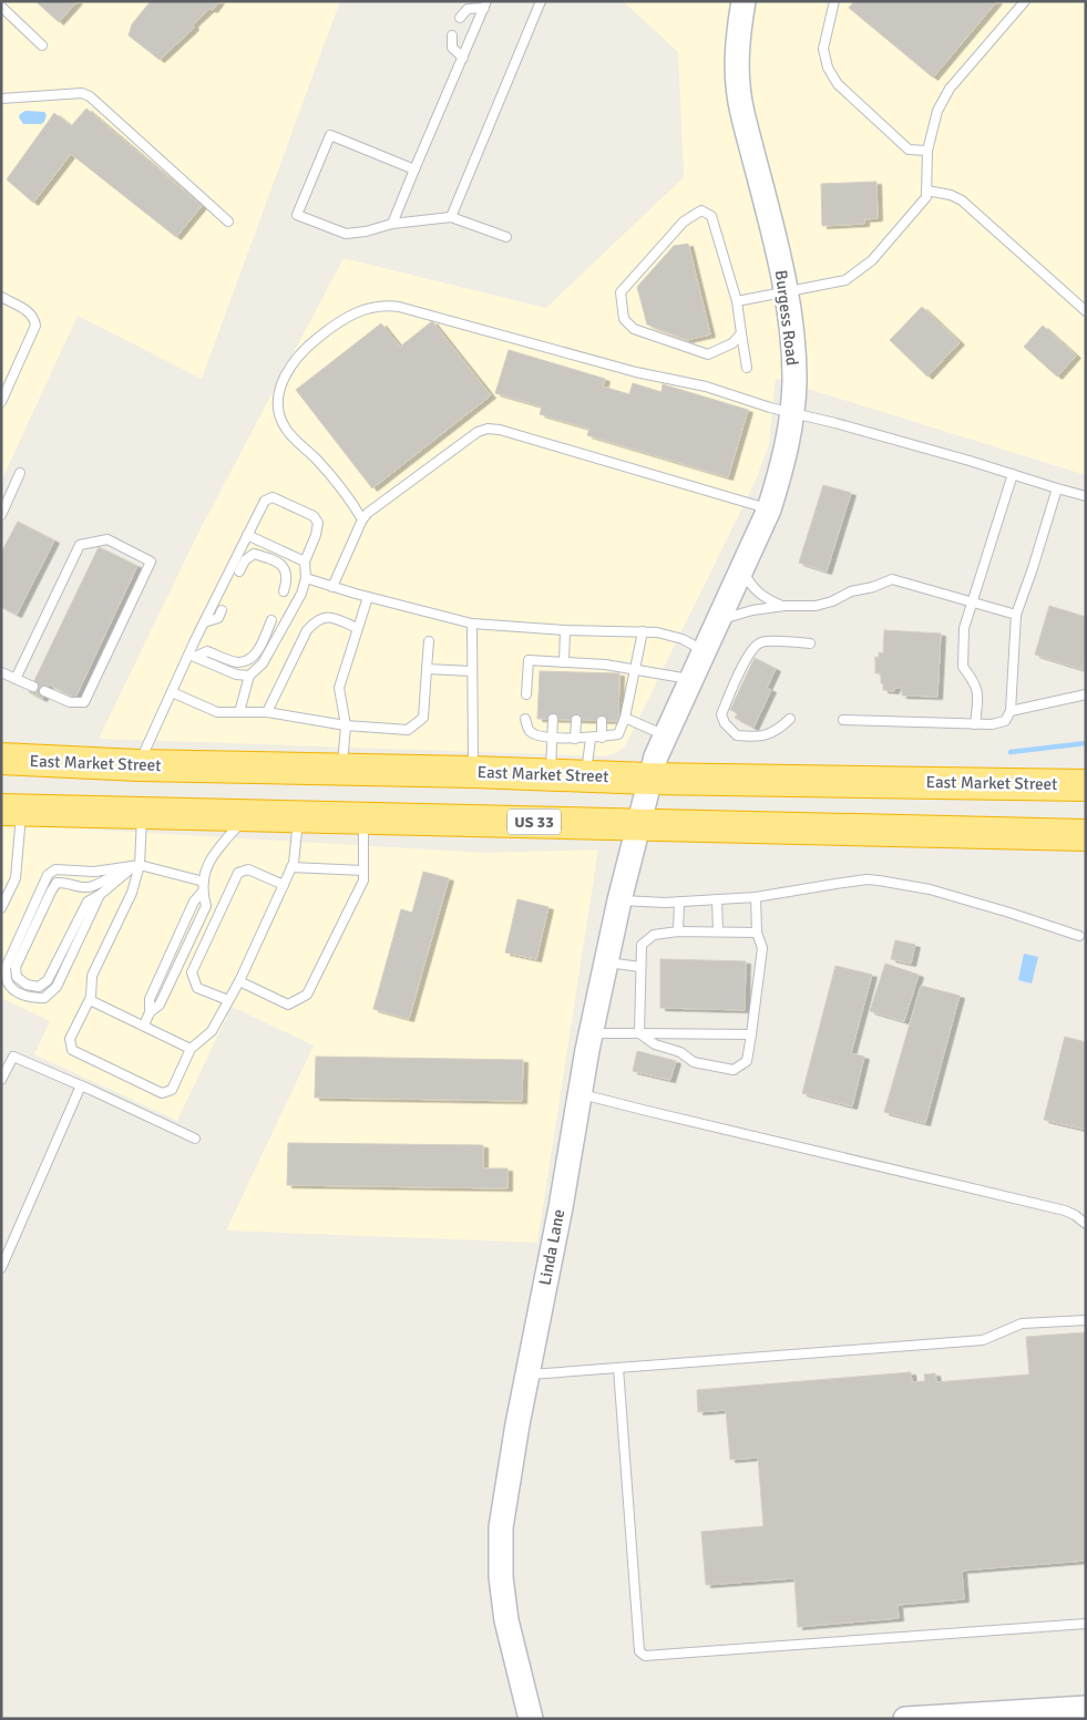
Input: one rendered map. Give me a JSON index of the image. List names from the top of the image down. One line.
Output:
{"streets":{"highway":["East Market Street","US 33"],"street":["Burgess Road","Linda Lane"]},"crossings":[["Burgess Road","East Market Street"],["Burgess Road","Linda Lane"],["East Market Street","Linda Lane"],["US 33","Linda Lane"]]}
